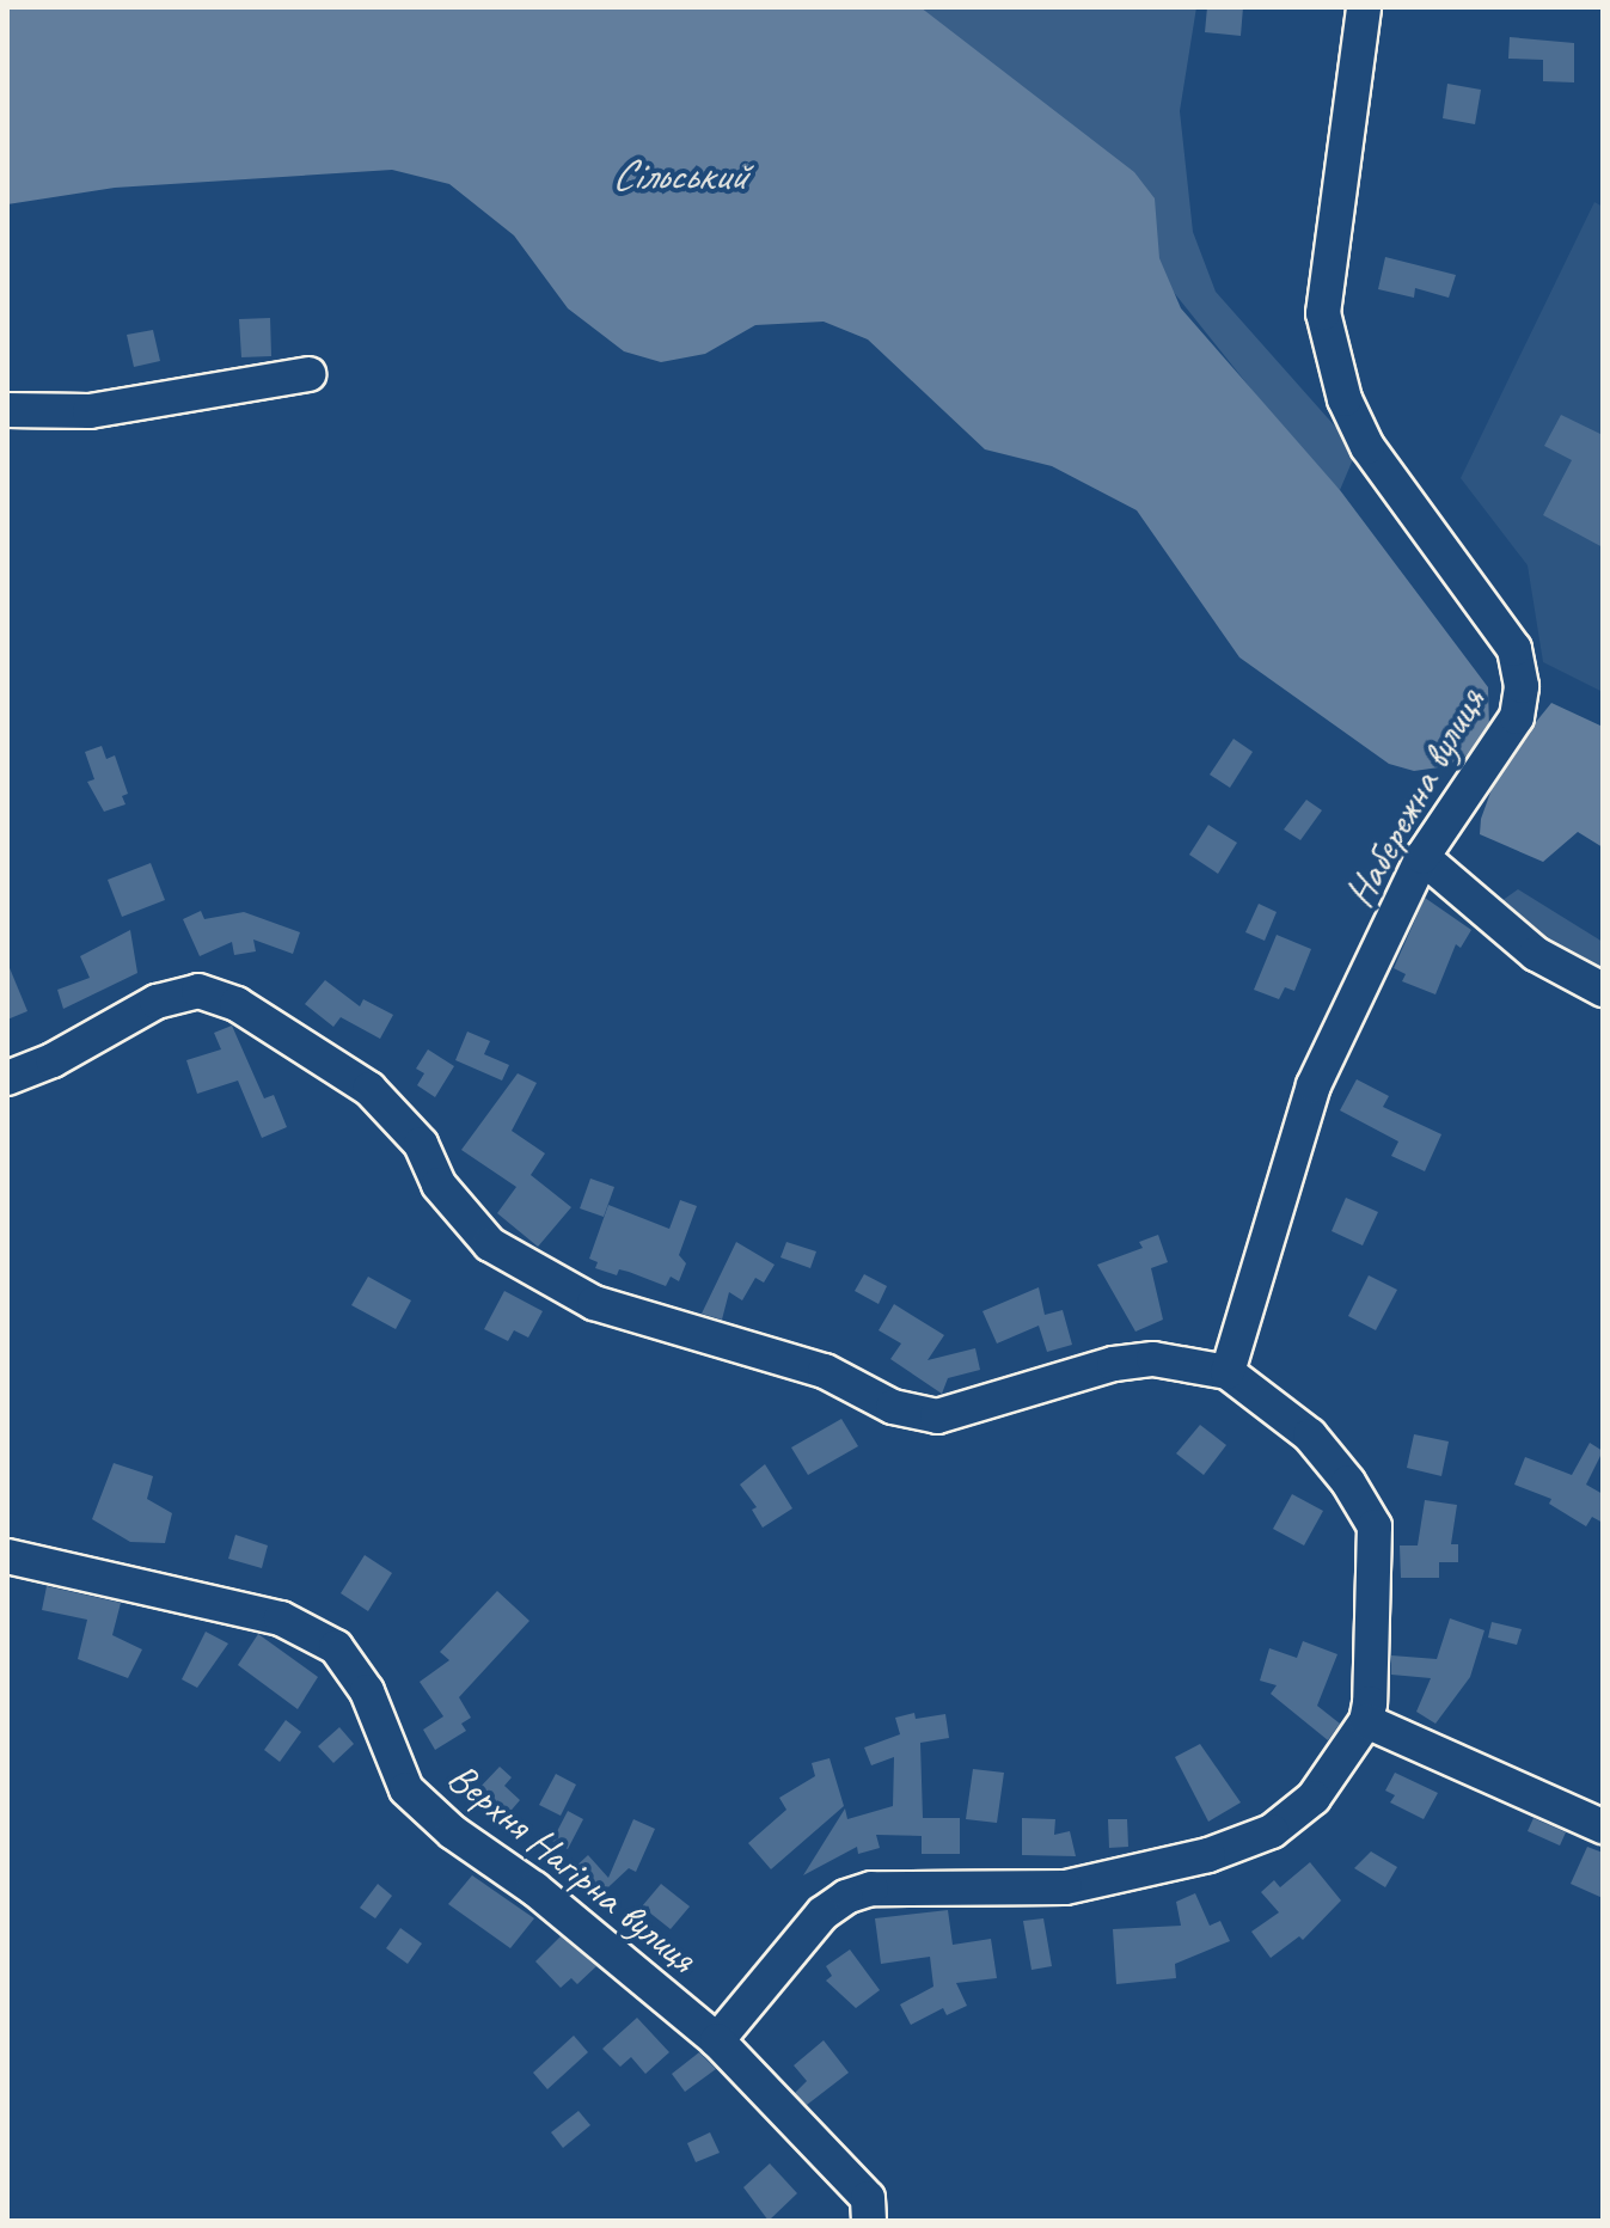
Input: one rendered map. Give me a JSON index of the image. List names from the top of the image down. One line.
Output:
{"streets":{"street":["Набережна вулиця","Верхня Нагірна вулиця"]},"water":["Сільський"]}
